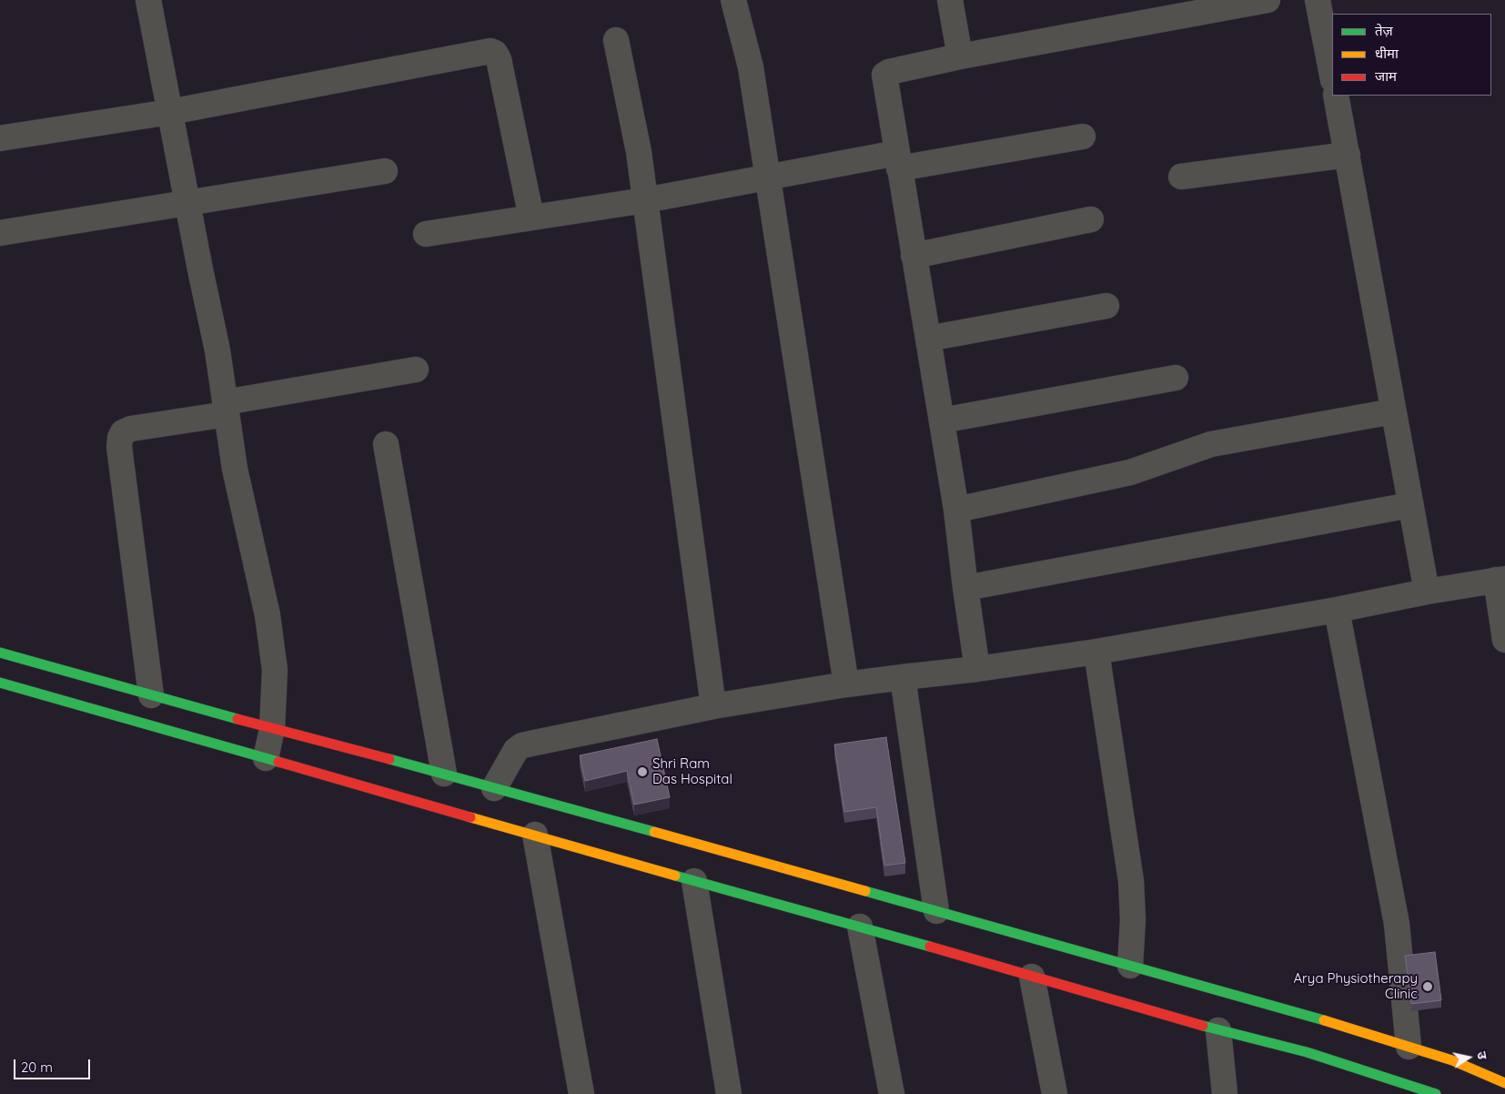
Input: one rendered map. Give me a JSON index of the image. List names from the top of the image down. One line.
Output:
{"places":["Shri Ram Das Hospital","Arya Physiotherapy Clinic"],"legend":["तेज़","धीमा","जाम"],"scale_bar":"20 m","north":"right"}
